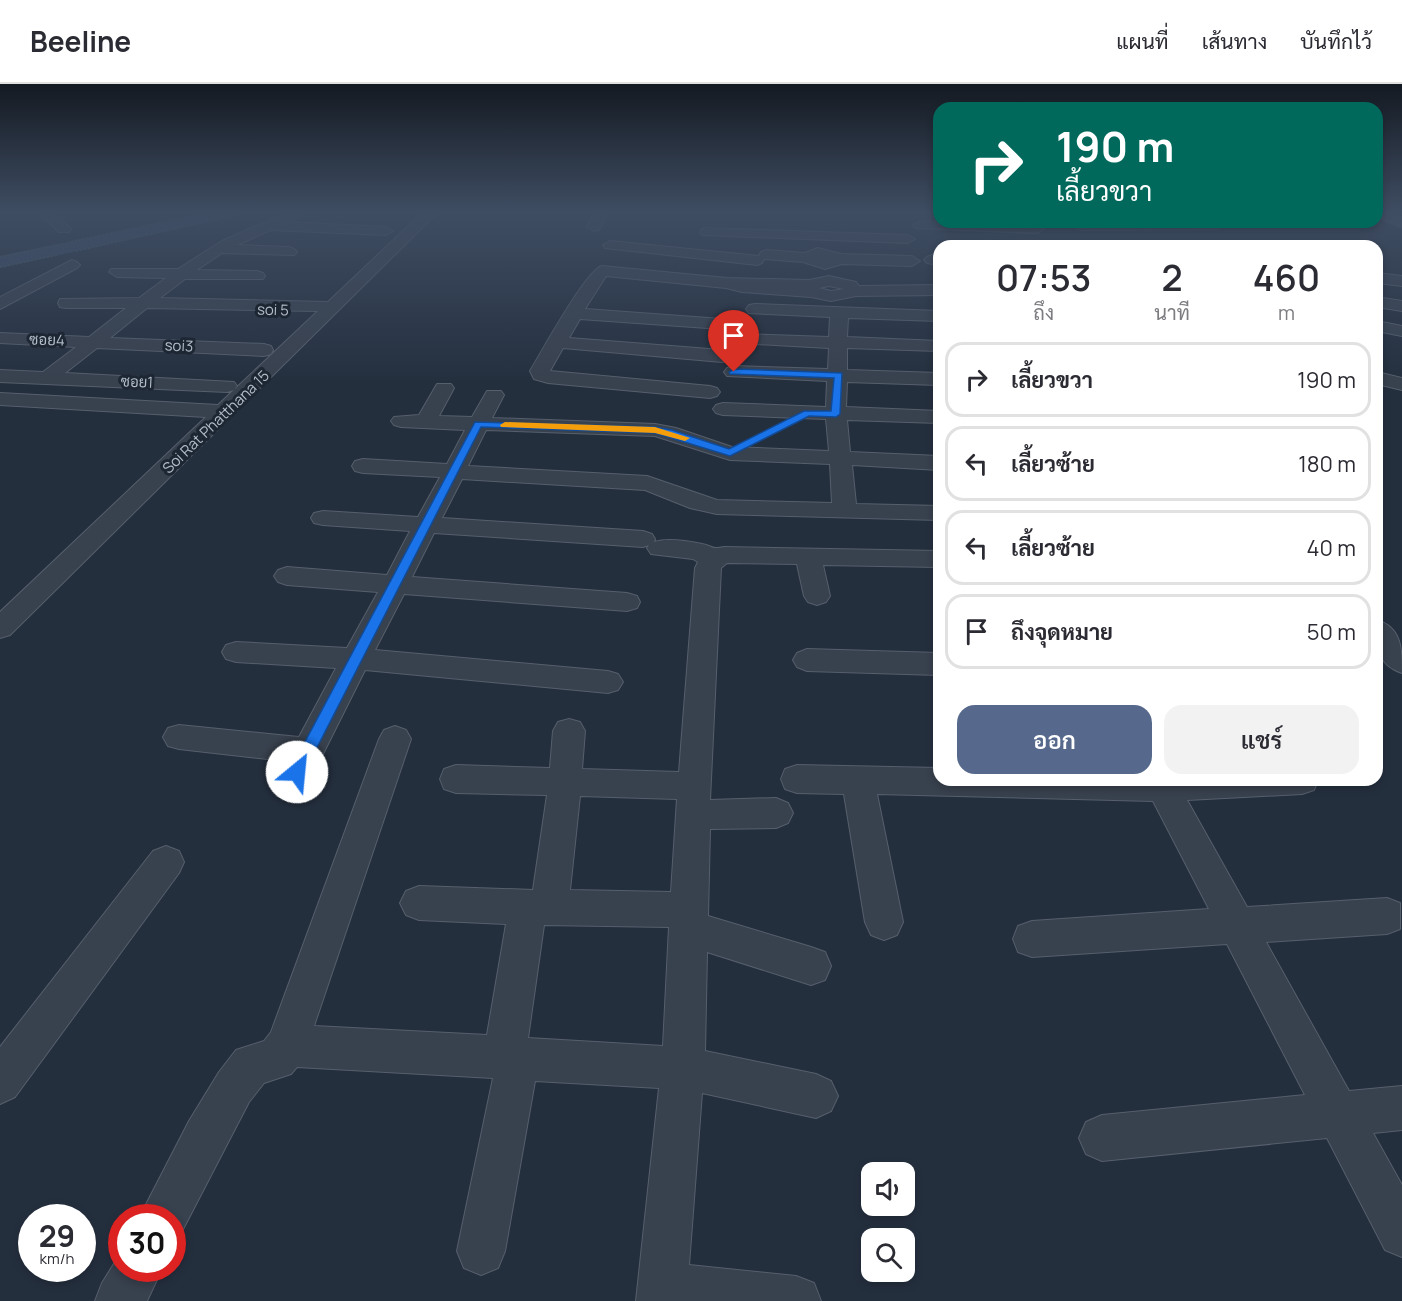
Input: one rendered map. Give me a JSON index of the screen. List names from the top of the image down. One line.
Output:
{"streets":{"street":["soi 5","ซอย4","soi3","ซอย1","Soi Rat Phatthana 15"]},"crossings":[["soi 5","Soi Rat Phatthana 15"],["ซอย4","soi3"]],"page":{"header":"Beeline","nav":["แผนที่","เส้นทาง","บันทึกไว้"],"turn":["190 m","เลี้ยวขวา"],"eta":["07:53","ถึง","2","นาที","460","m"],"list":[{"name":"เลี้ยวขวา","value":"190 m"},{"name":"เลี้ยวซ้าย","value":"180 m"},{"name":"เลี้ยวซ้าย","value":"40 m"},{"name":"ถึงจุดหมาย","value":"50 m"}],"buttons":["ออก","แชร์"],"speed":"29 km/h","limit":"30"}}
